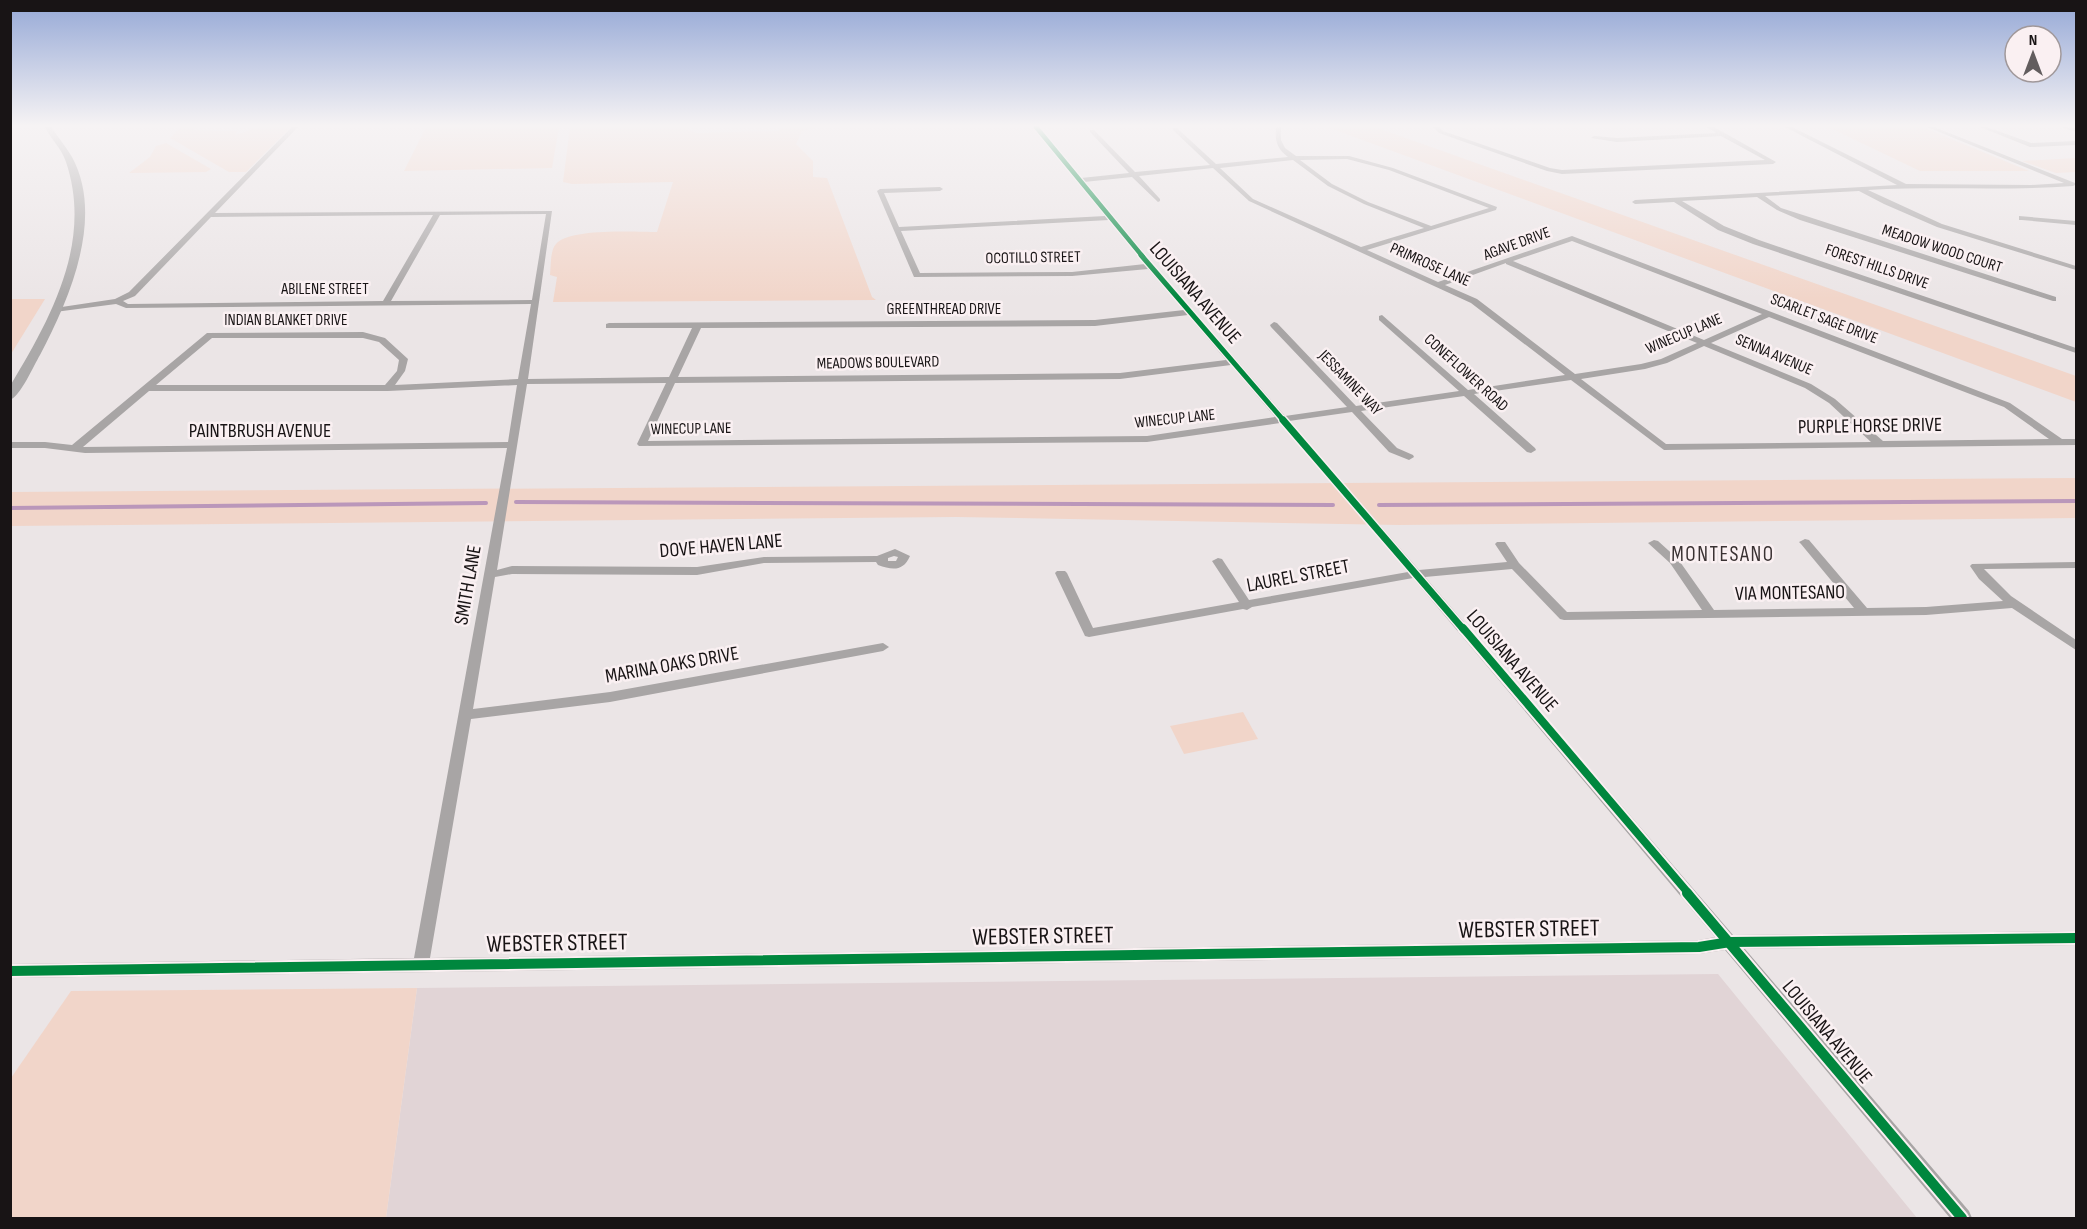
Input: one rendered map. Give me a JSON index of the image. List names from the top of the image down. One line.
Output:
{"streets":{"street":["AGAVE DRIVE","MEADOW WOOD COURT","OCOTILLO STREET","PRIMROSE LANE","FOREST HILLS DRIVE","ABILENE STREET","LOUISIANA AVENUE","GREENTHREAD DRIVE","SCARLET SAGE DRIVE","INDIAN BLANKET DRIVE","WINECUP LANE","SENNA AVENUE","MEADOWS BOULEVARD","CONEFLOWER ROAD","JESSAMINE WAY","PURPLE HORSE DRIVE","PAINTBRUSH AVENUE","DOVE HAVEN LANE","LAUREL STREET","SMITH LANE","VIA MONTESANO","MARINA OAKS DRIVE","WEBSTER STREET"]},"crossings":[["AGAVE DRIVE","PRIMROSE LANE"],["AGAVE DRIVE","SCARLET SAGE DRIVE"],["AGAVE DRIVE","SENNA AVENUE"],["OCOTILLO STREET","LOUISIANA AVENUE"],["PRIMROSE LANE","WINECUP LANE"],["PRIMROSE LANE","PURPLE HORSE DRIVE"],["ABILENE STREET","SMITH LANE"],["LOUISIANA AVENUE","GREENTHREAD DRIVE"],["LOUISIANA AVENUE","WINECUP LANE"],["LOUISIANA AVENUE","MEADOWS BOULEVARD"],["LOUISIANA AVENUE","LAUREL STREET"],["LOUISIANA AVENUE","WEBSTER STREET"],["SCARLET SAGE DRIVE","WINECUP LANE"],["SCARLET SAGE DRIVE","PURPLE HORSE DRIVE"],["INDIAN BLANKET DRIVE","PAINTBRUSH AVENUE"],["WINECUP LANE","SENNA AVENUE"],["WINECUP LANE","MEADOWS BOULEVARD"],["WINECUP LANE","CONEFLOWER ROAD"],["WINECUP LANE","JESSAMINE WAY"],["SENNA AVENUE","PURPLE HORSE DRIVE"],["MEADOWS BOULEVARD","SMITH LANE"],["PAINTBRUSH AVENUE","SMITH LANE"],["DOVE HAVEN LANE","SMITH LANE"],["LAUREL STREET","VIA MONTESANO"],["SMITH LANE","MARINA OAKS DRIVE"],["SMITH LANE","WEBSTER STREET"]],"districts":["MONTESANO"],"north":"top"}
